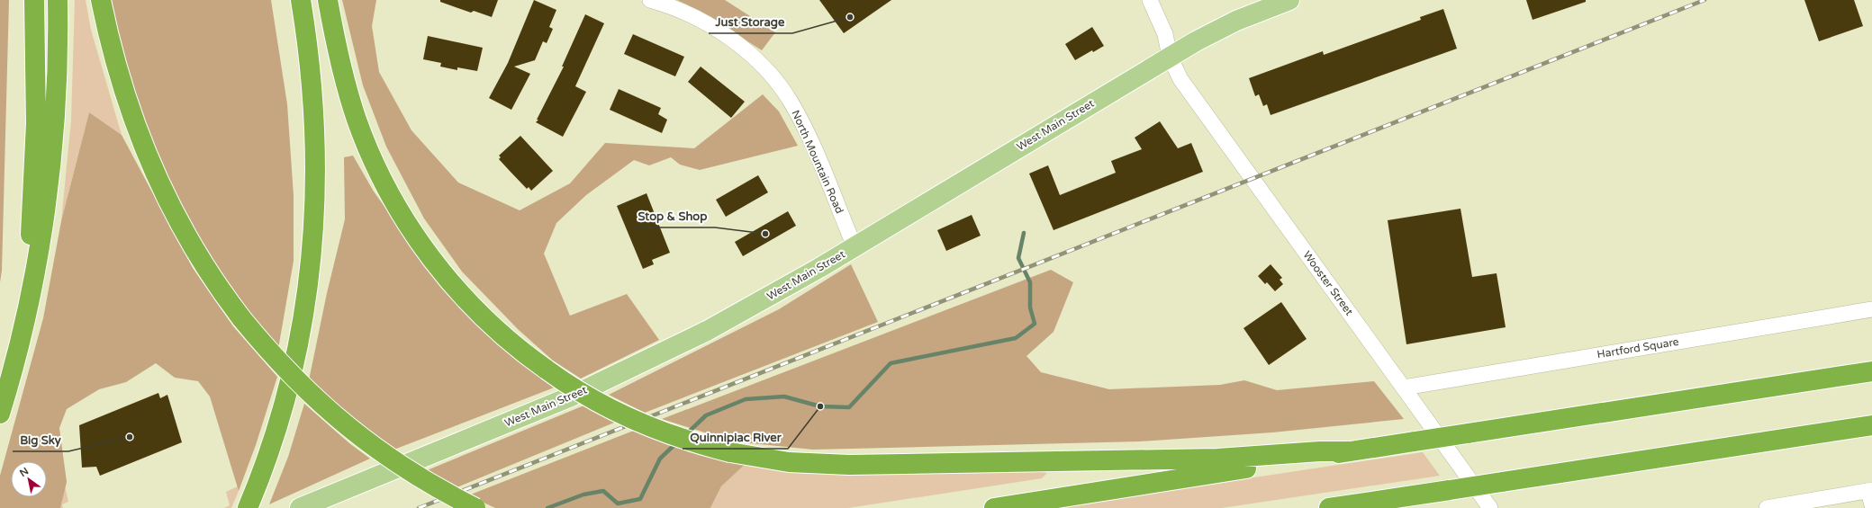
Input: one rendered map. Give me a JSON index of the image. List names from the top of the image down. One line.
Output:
{"streets":{"main road":["West Main Street"],"street":["North Mountain Road","Wooster Street","Hartford Square"]},"crossings":[["West Main Street","North Mountain Road"],["West Main Street","Wooster Street"],["Wooster Street","Hartford Square"]],"places":["Just Storage","Stop & Shop","Quinnipiac River","Big Sky"],"north":"top left"}
